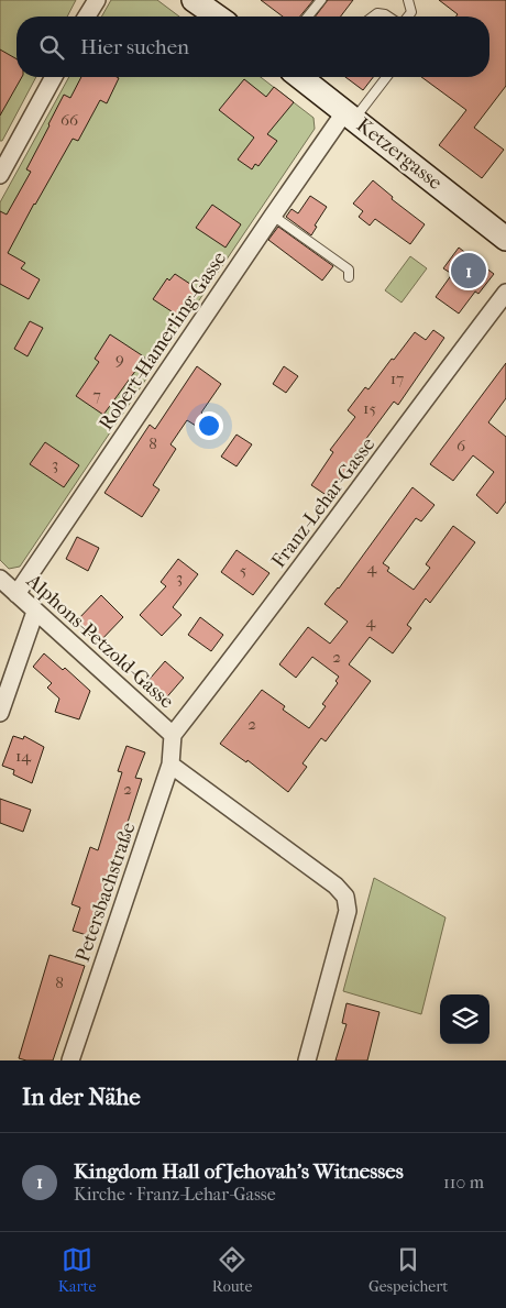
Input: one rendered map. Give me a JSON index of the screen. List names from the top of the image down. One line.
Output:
{"streets":{"main road":["Ketzergasse"],"street":["Robert-Hamerling-Gasse","Franz-Lehar-Gasse","Alphons-Petzold-Gasse","Petersbachstraße"]},"crossings":[["Ketzergasse","Robert-Hamerling-Gasse"],["Robert-Hamerling-Gasse","Alphons-Petzold-Gasse"],["Franz-Lehar-Gasse","Alphons-Petzold-Gasse"],["Franz-Lehar-Gasse","Petersbachstraße"],["Alphons-Petzold-Gasse","Petersbachstraße"]],"house_numbers":["66","9","17","7","15","8","6","3","4","5","3","4","2","2","14","2","8"],"page":{"search":"Hier suchen","pins":"1","heading":"In der Nähe","list":[{"mark":"1","name":"Kingdom Hall of Jehovah’s Witnesses","note":"Kirche · Franz-Lehar-Gasse","value":"110 m"}],"nav":["Karte","Route","Gespeichert"]}}
